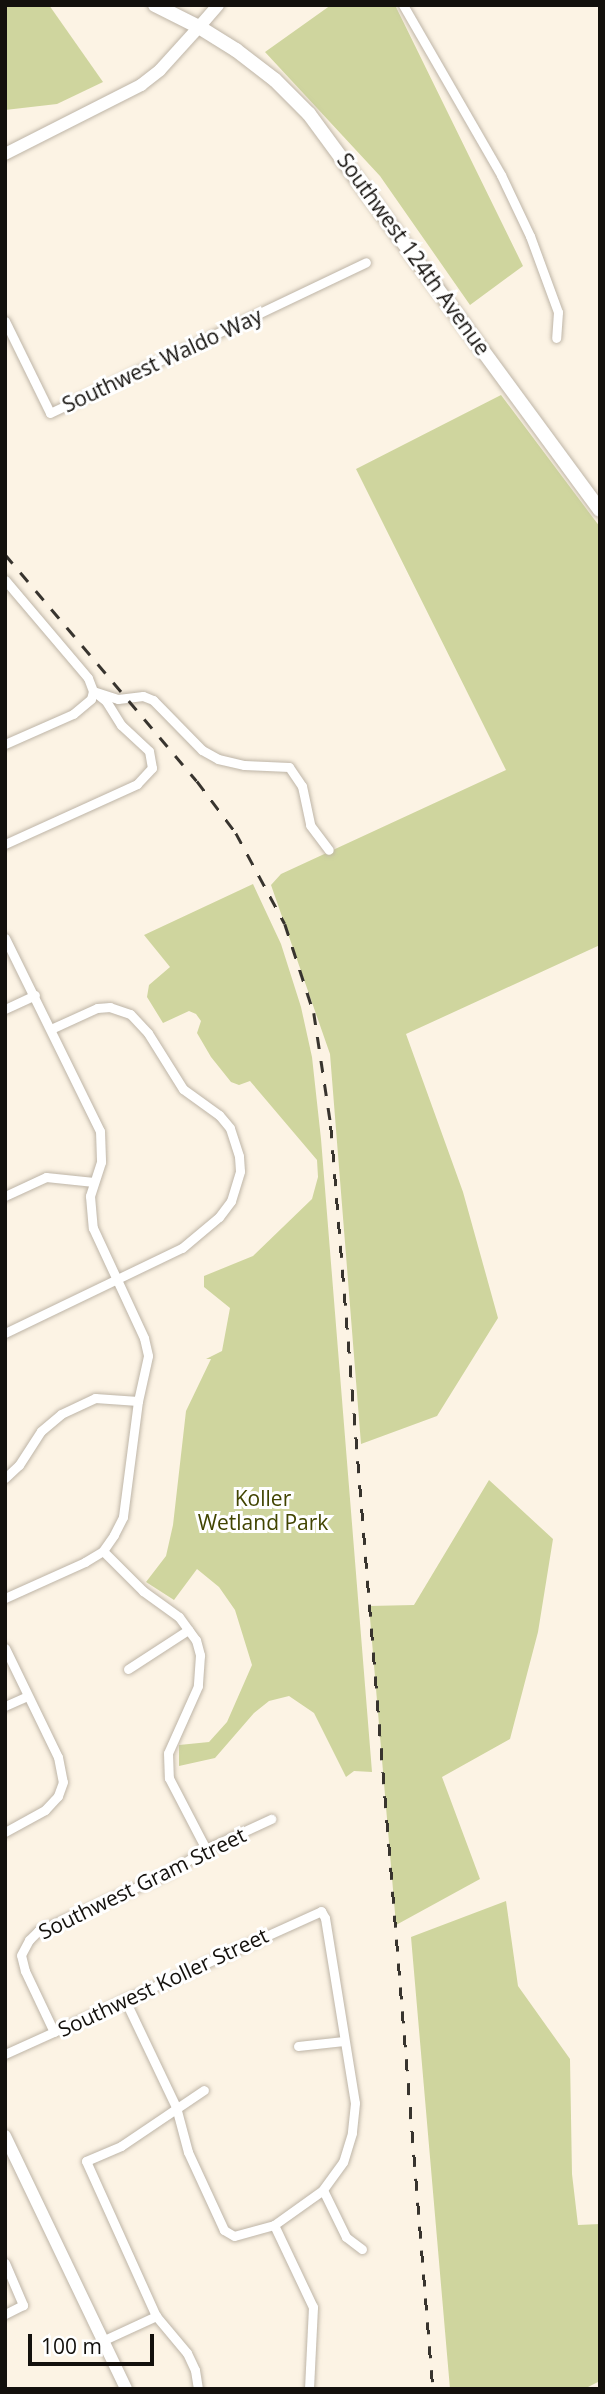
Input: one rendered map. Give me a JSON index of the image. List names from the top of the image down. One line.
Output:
{"streets":{"main road":["Southwest 124th Avenue"],"street":["Southwest Waldo Way","Southwest Gram Street","Southwest Koller Street"]},"crossings":[["Southwest Gram Street","Southwest Koller Street"]],"parks":["Koller Wetland Park"],"scale_bar":"100 m"}
